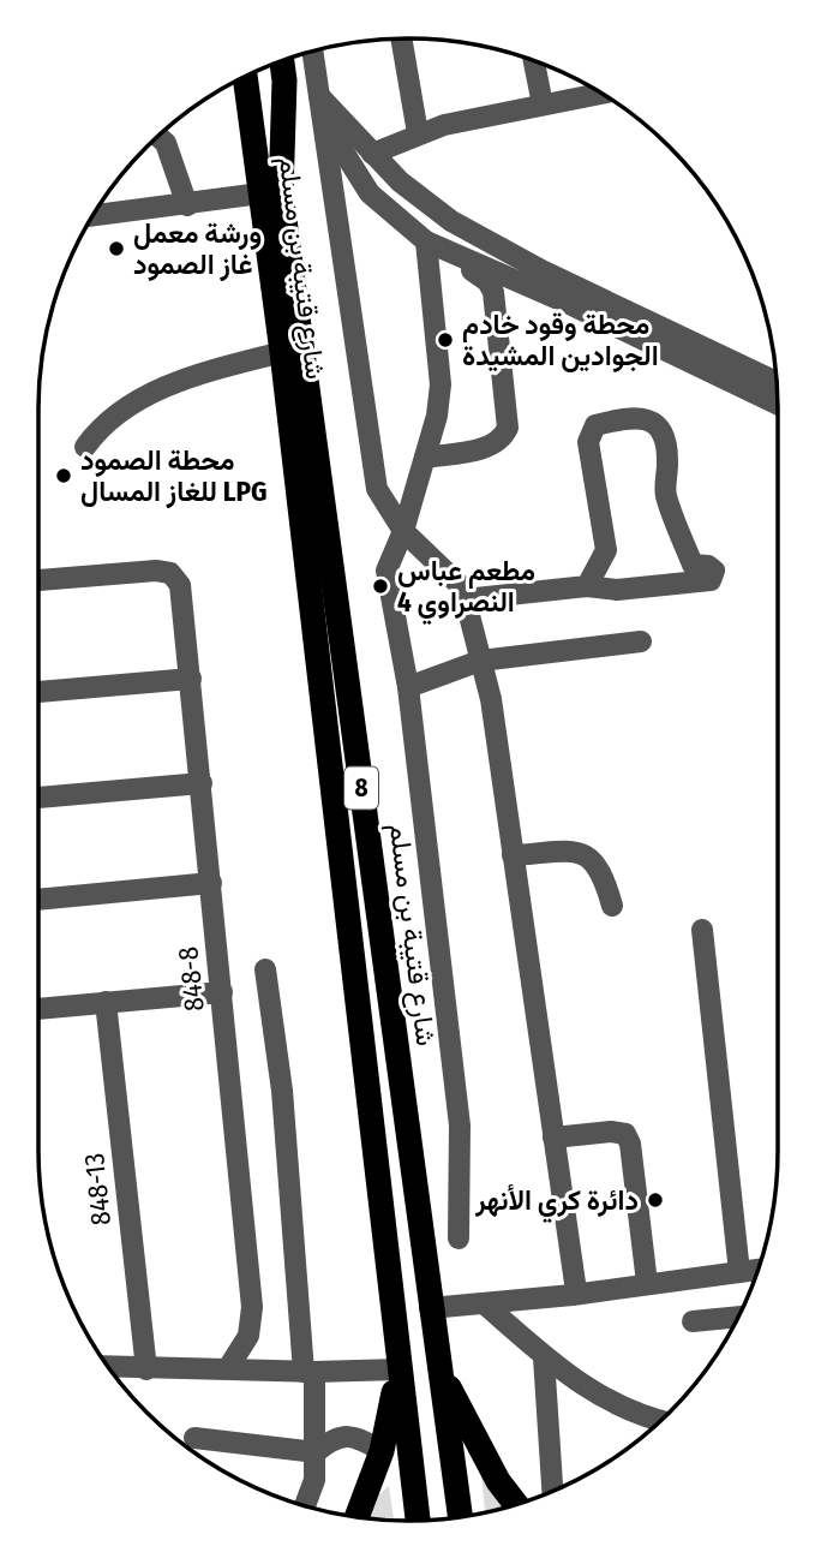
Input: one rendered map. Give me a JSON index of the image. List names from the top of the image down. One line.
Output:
{"streets":{"highway":["شارع قتيبة بن مسلم","8"],"street":["848-8","848-13"]},"places":["ورشة معمل غاز الصمود","محطة وقود خادم الجوادين المشيدة","محطة الصمود للغاز المسال LPG","مطعم عباس النصراوي 4","دائرة كري الأنهر"]}
